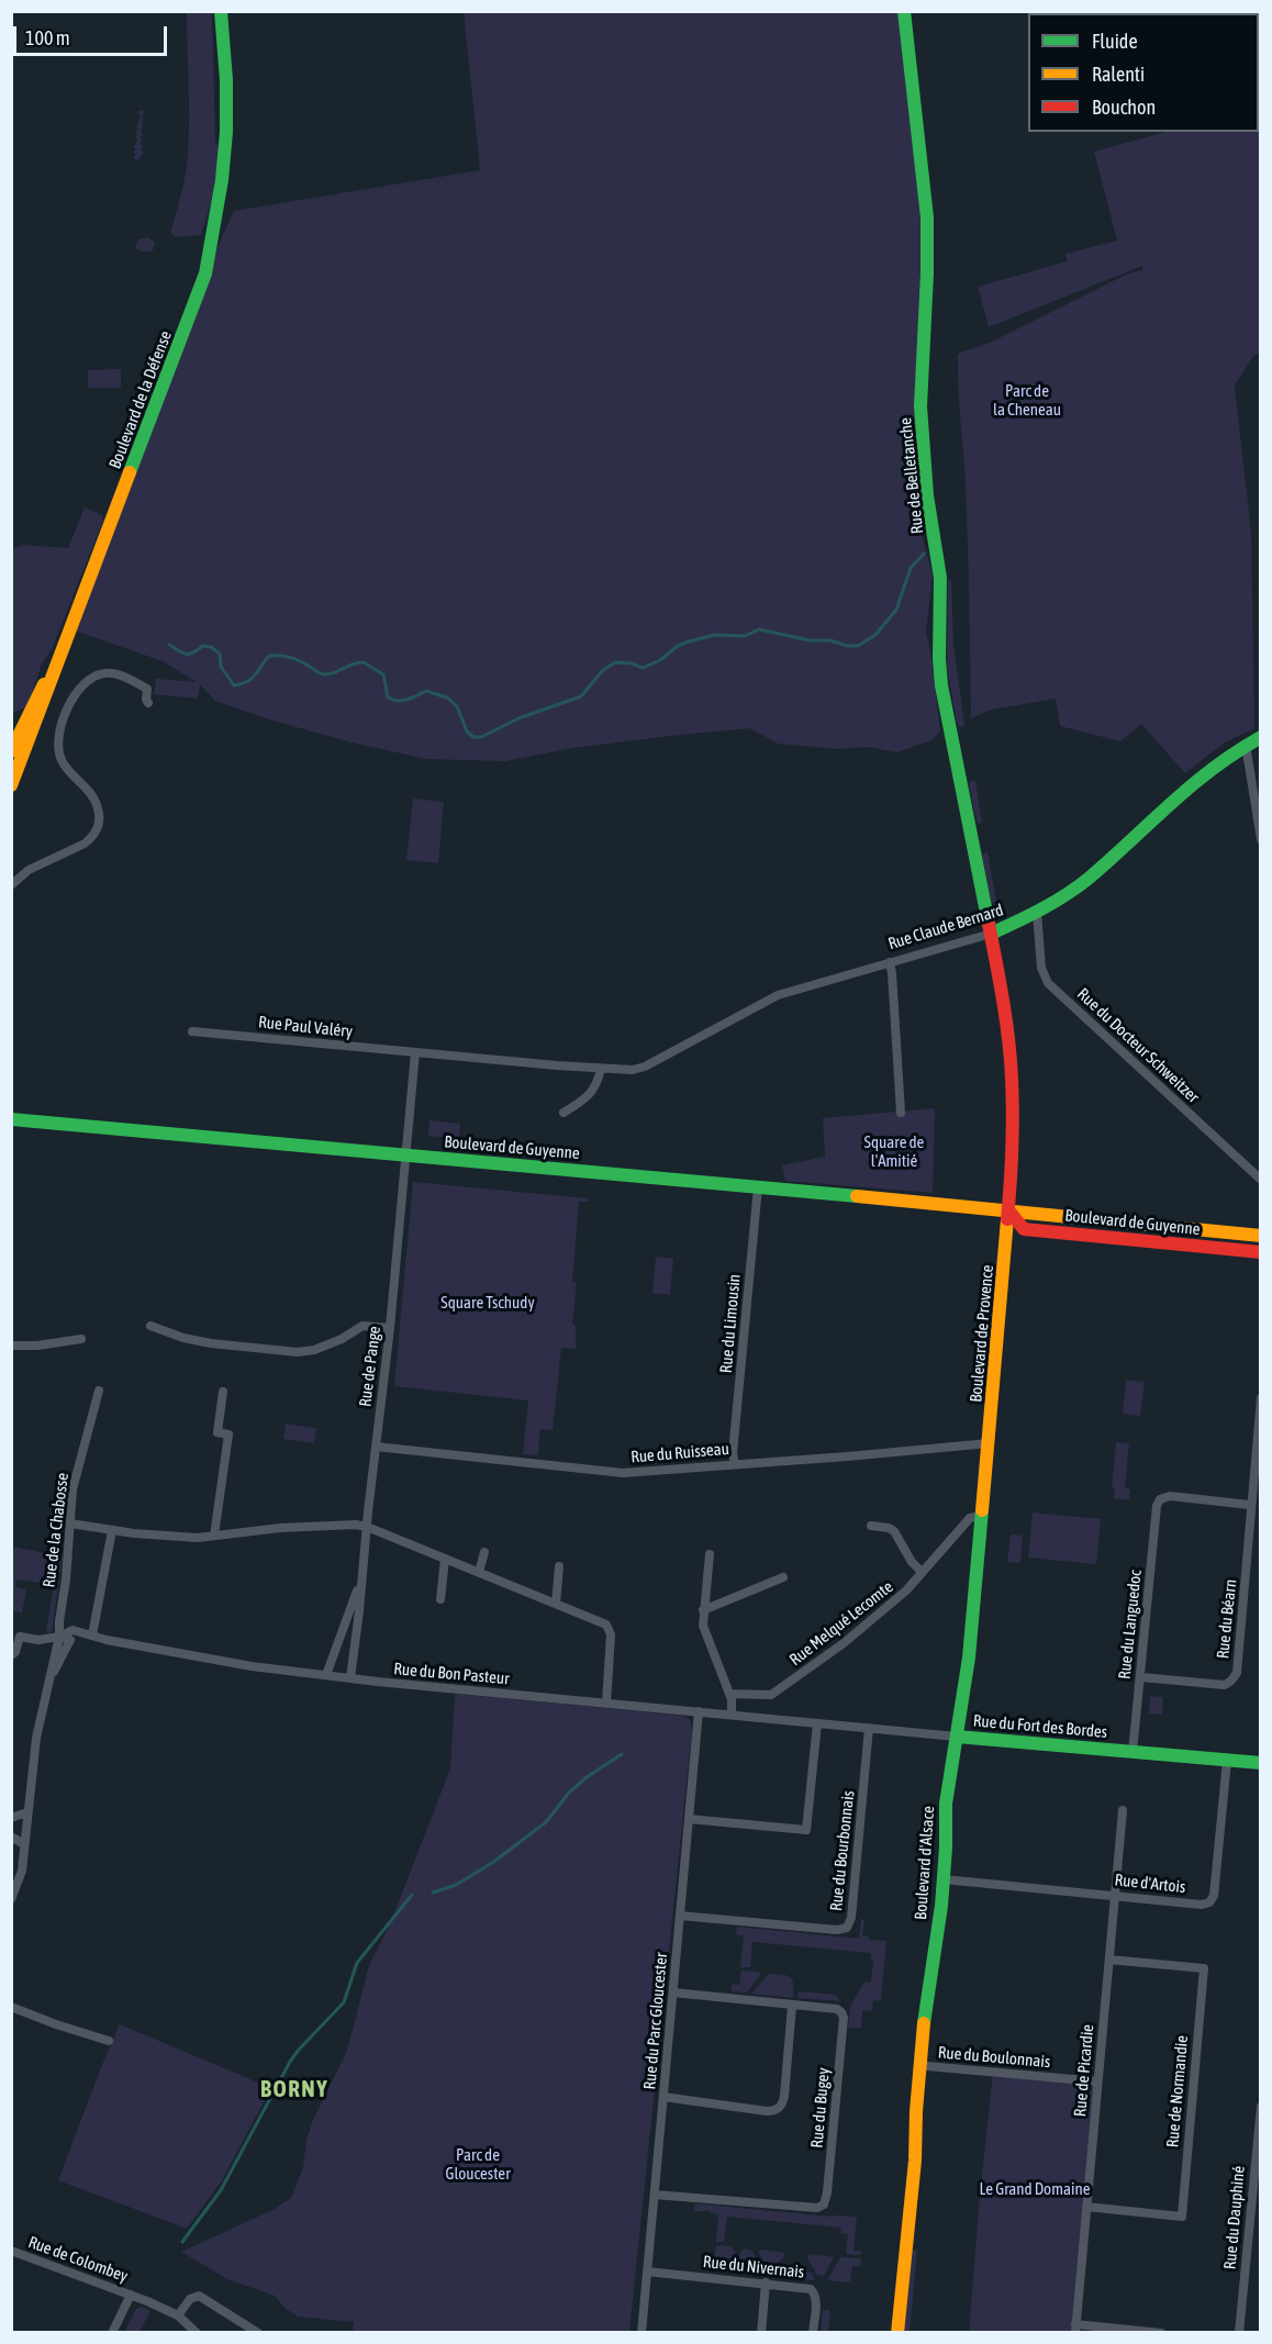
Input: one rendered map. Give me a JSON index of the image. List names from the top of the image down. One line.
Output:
{"streets":{"street":["Boulevard de la Défense","Rue de Belletanche","Rue Claude Bernard","Rue Paul Valéry","Rue du Docteur Schweitzer","Boulevard de Guyenne","Rue du Limousin","Boulevard de Provence","Rue de Pange","Rue du Ruisseau","Rue de la Chabosse","Rue du Béarn","Rue Melqué Lecomte","Rue du Languedoc","Rue du Bon Pasteur","Rue du Fort des Bordes","Rue du Bourbonnais","Boulevard d'Alsace","Rue d'Artois","Rue du Parc Gloucester","Rue du Boulonnais","Rue de Picardie","Rue de Normandie","Rue du Bugey","Rue du Dauphiné","Rue de Colombey","Rue du Nivernais"]},"crossings":[["Rue de Belletanche","Rue Claude Bernard"],["Rue de Belletanche","Boulevard de Provence"],["Rue Claude Bernard","Rue Paul Valéry"],["Rue Claude Bernard","Rue du Docteur Schweitzer"],["Rue Claude Bernard","Boulevard de Provence"],["Boulevard de Guyenne","Rue du Limousin"],["Boulevard de Guyenne","Boulevard de Provence"],["Boulevard de Guyenne","Rue de Pange"],["Rue du Limousin","Rue du Ruisseau"],["Boulevard de Provence","Rue du Ruisseau"],["Boulevard de Provence","Rue Melqué Lecomte"],["Boulevard de Provence","Rue du Fort des Bordes"],["Boulevard de Provence","Boulevard d'Alsace"],["Rue de Pange","Rue du Ruisseau"],["Rue de Pange","Rue du Bon Pasteur"],["Rue de la Chabosse","Rue du Bon Pasteur"],["Rue du Béarn","Rue du Languedoc"],["Rue du Languedoc","Rue du Fort des Bordes"],["Rue du Bon Pasteur","Rue du Fort des Bordes"],["Rue du Bon Pasteur","Rue du Parc Gloucester"],["Rue du Fort des Bordes","Rue du Bourbonnais"],["Rue du Fort des Bordes","Boulevard d'Alsace"],["Rue du Fort des Bordes","Rue d'Artois"],["Rue du Bourbonnais","Rue du Parc Gloucester"],["Boulevard d'Alsace","Rue d'Artois"],["Boulevard d'Alsace","Rue du Boulonnais"],["Rue d'Artois","Rue de Picardie"],["Rue du Parc Gloucester","Rue du Bugey"],["Rue du Parc Gloucester","Rue du Nivernais"],["Rue du Boulonnais","Rue de Picardie"],["Rue de Picardie","Rue de Normandie"]],"districts":["BORNY"],"parks":["Parc de la Cheneau","Square de l'Amitié","Square Tschudy","Parc de Gloucester","Le Grand Domaine"],"legend":["Fluide","Ralenti","Bouchon"],"scale_bar":"100 m"}
